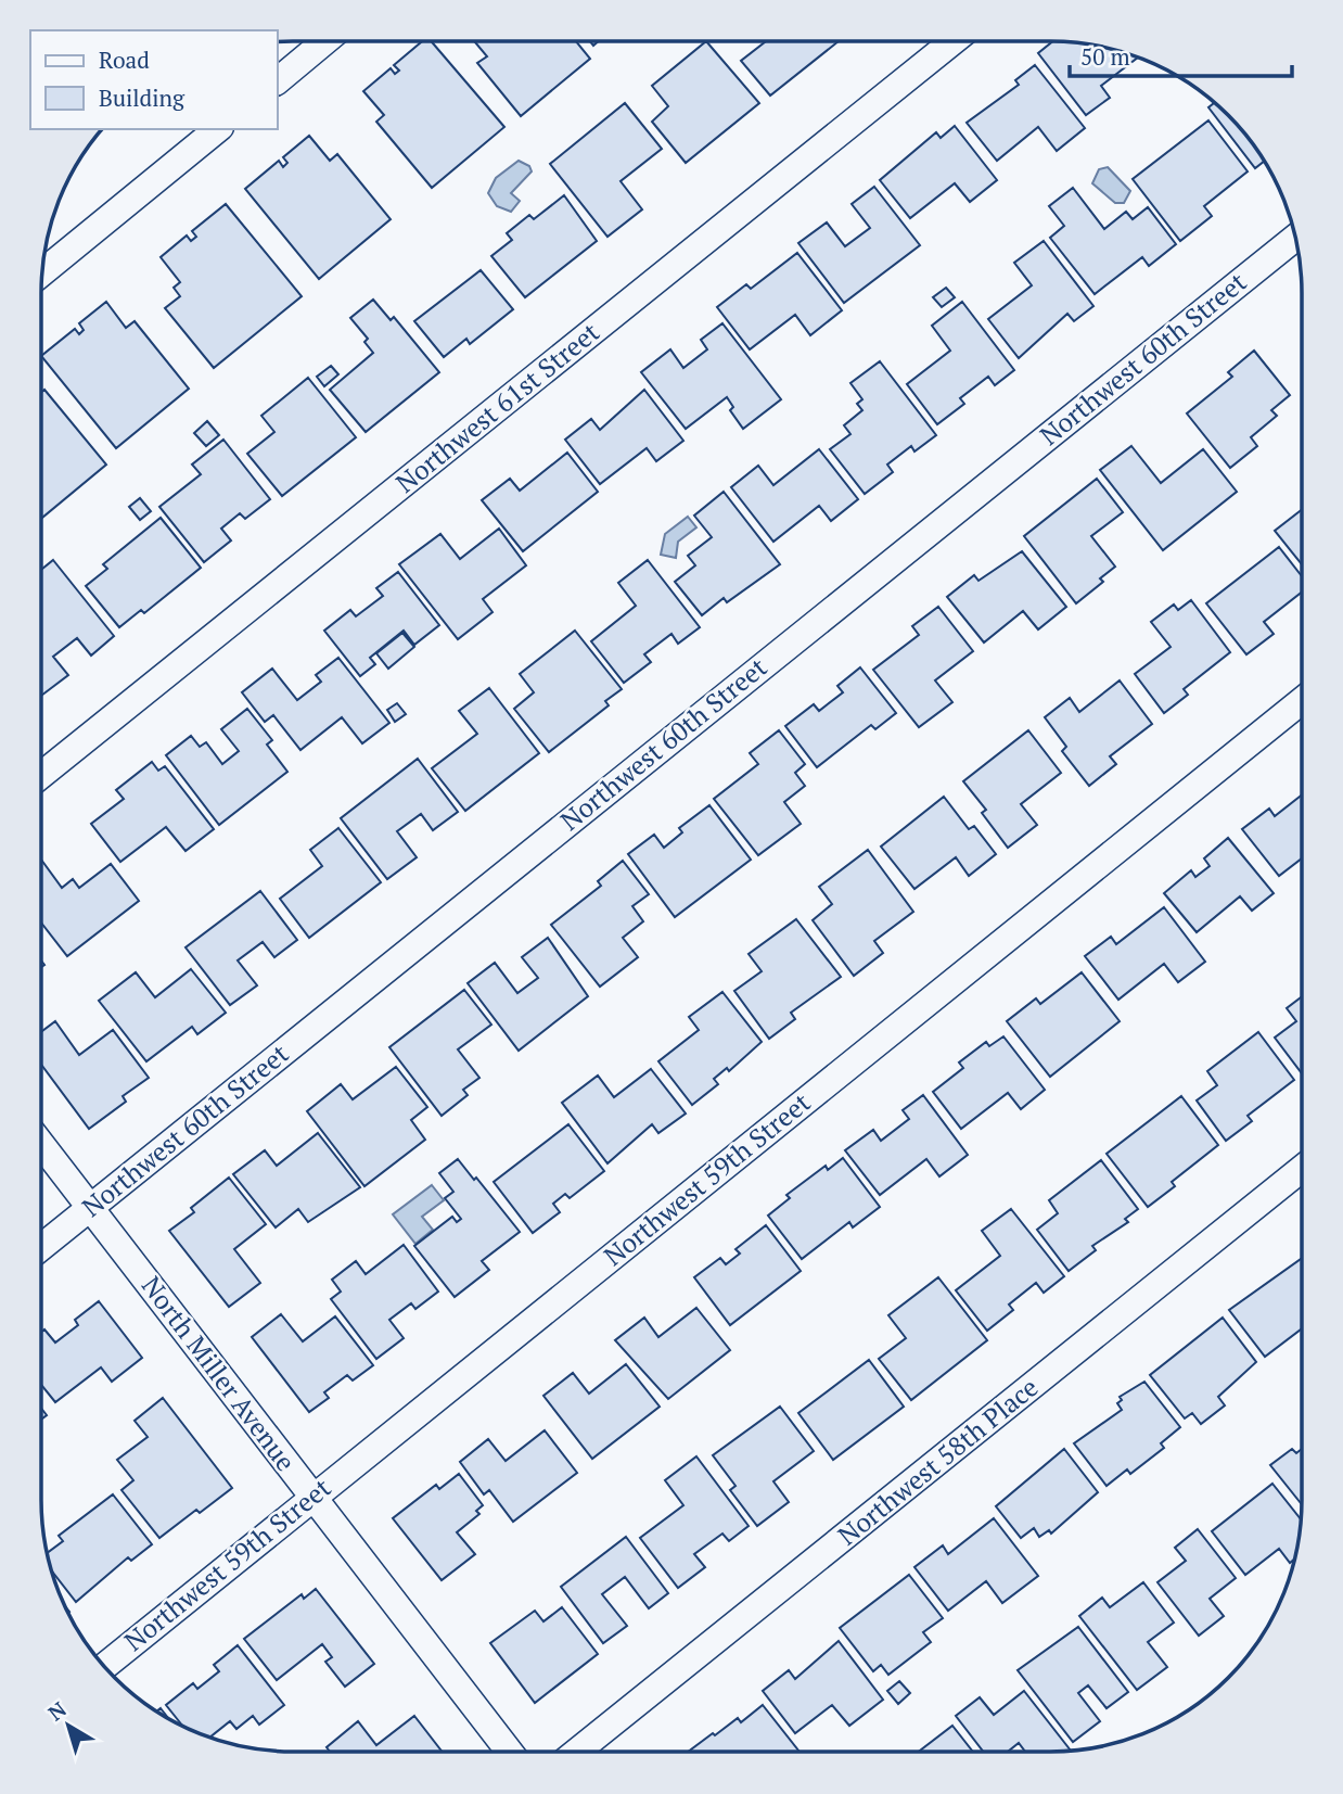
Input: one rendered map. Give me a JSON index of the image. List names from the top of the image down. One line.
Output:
{"streets":{"street":["Northwest 60th Street","Northwest 61st Street","Northwest 59th Street","North Miller Avenue","Northwest 58th Place"]},"crossings":[["Northwest 60th Street","North Miller Avenue"],["Northwest 59th Street","North Miller Avenue"]],"legend":["Road","Building"],"scale_bar":"50 m","north":"top left"}
